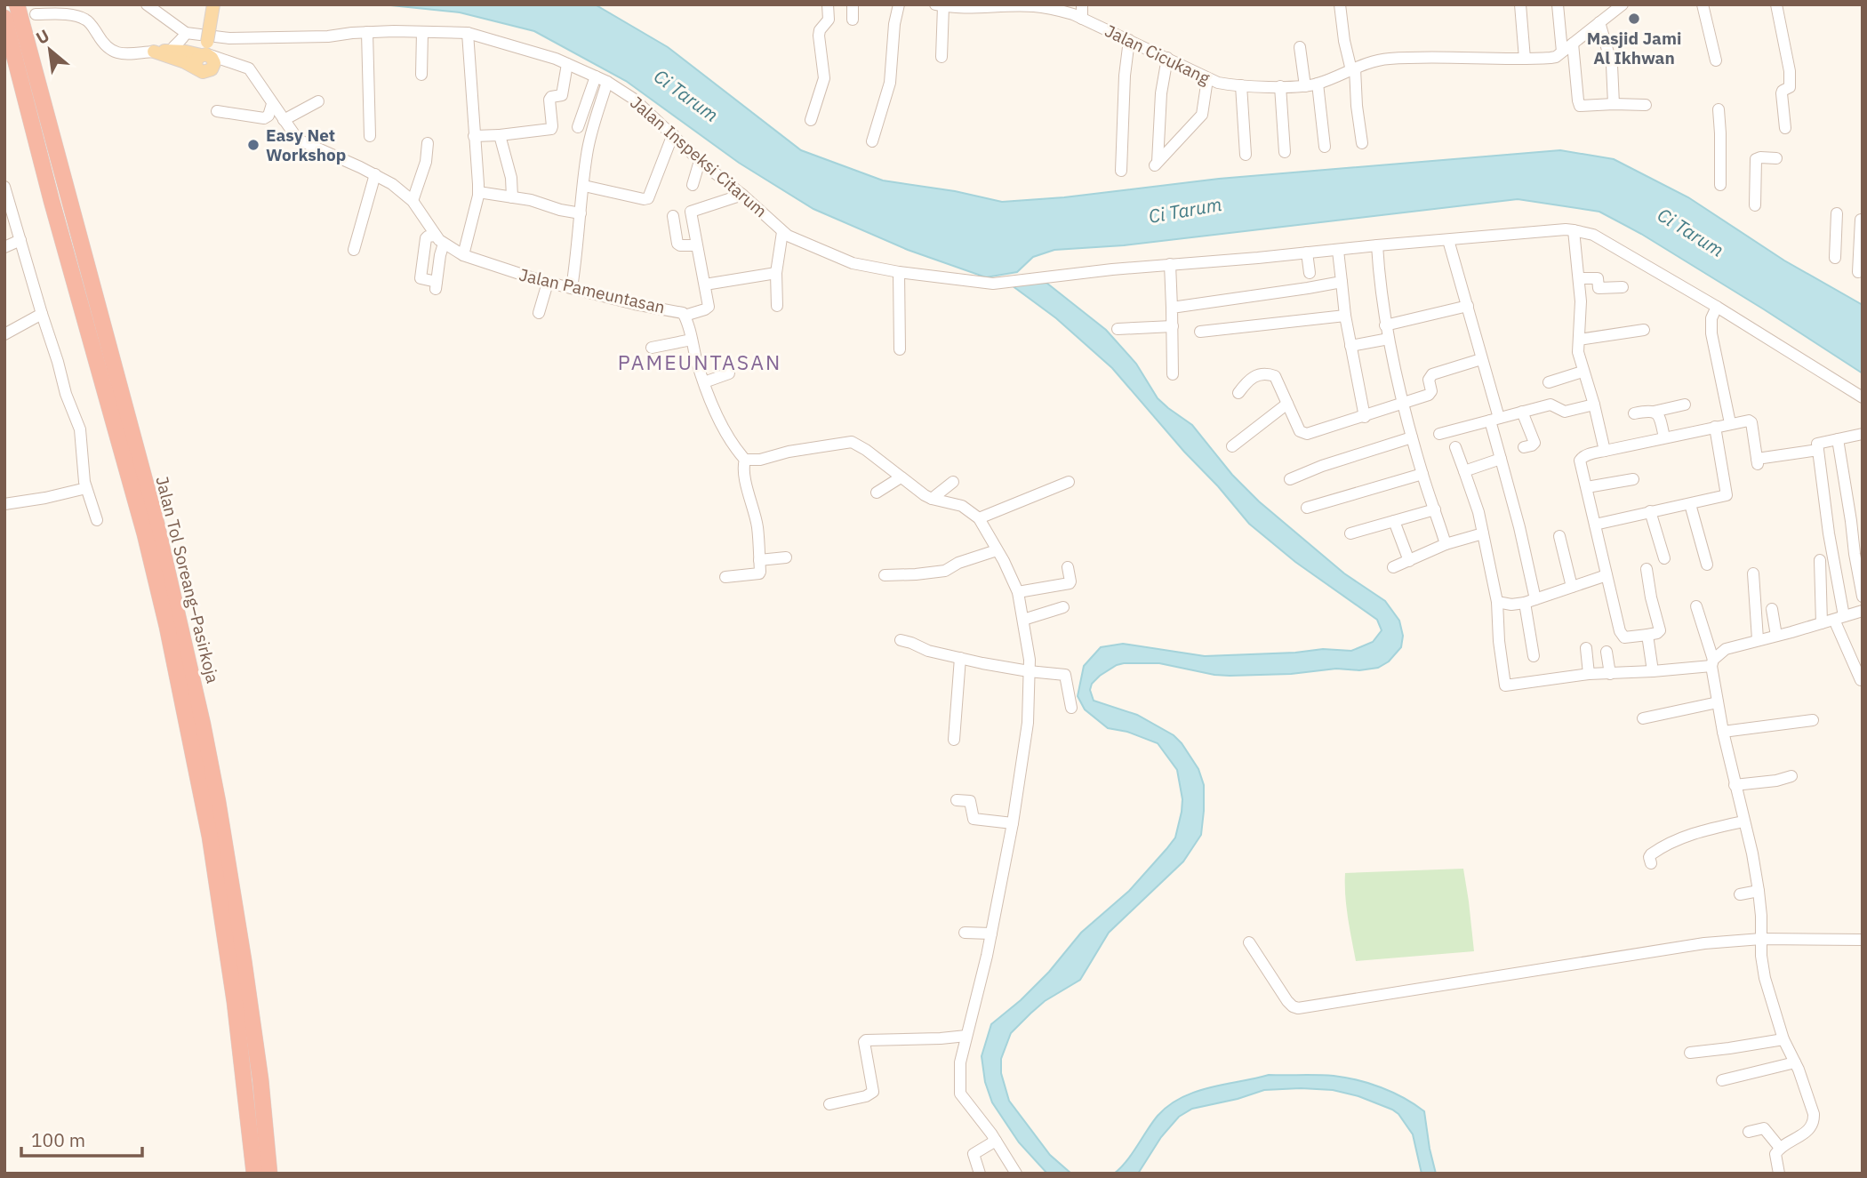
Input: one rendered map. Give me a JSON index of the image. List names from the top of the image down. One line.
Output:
{"streets":{"highway":["Jalan Tol Soreang–Pasirkoja"],"street":["Jalan Cicukang","Jalan Inspeksi Citarum","Jalan Pameuntasan"]},"districts":["PAMEUNTASAN"],"water":["Ci Tarum"],"places":["Masjid Jami Al Ikhwan","Easy Net Workshop"],"scale_bar":"100 m","north":"top left"}
